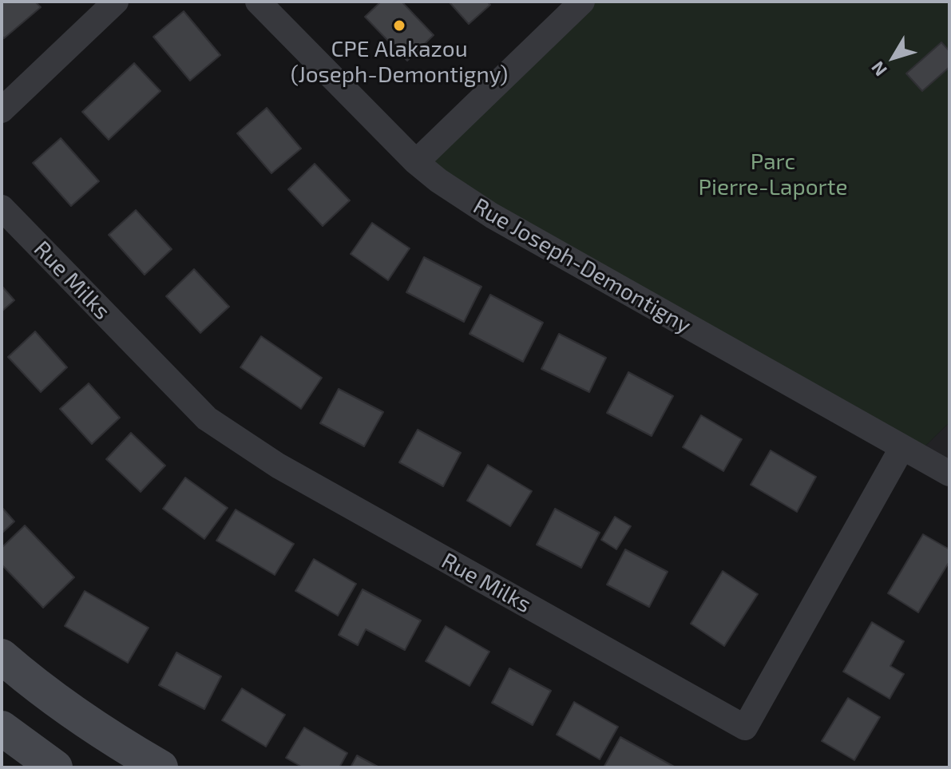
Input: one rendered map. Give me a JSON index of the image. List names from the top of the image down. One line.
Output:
{"streets":{"street":["Rue Joseph-Demontigny","Rue Milks"]},"crossings":[["Rue Joseph-Demontigny","Rue Milks"]],"parks":["Parc Pierre-Laporte"],"places":["CPE Alakazou (Joseph-Demontigny)"],"north":"bottom left"}
